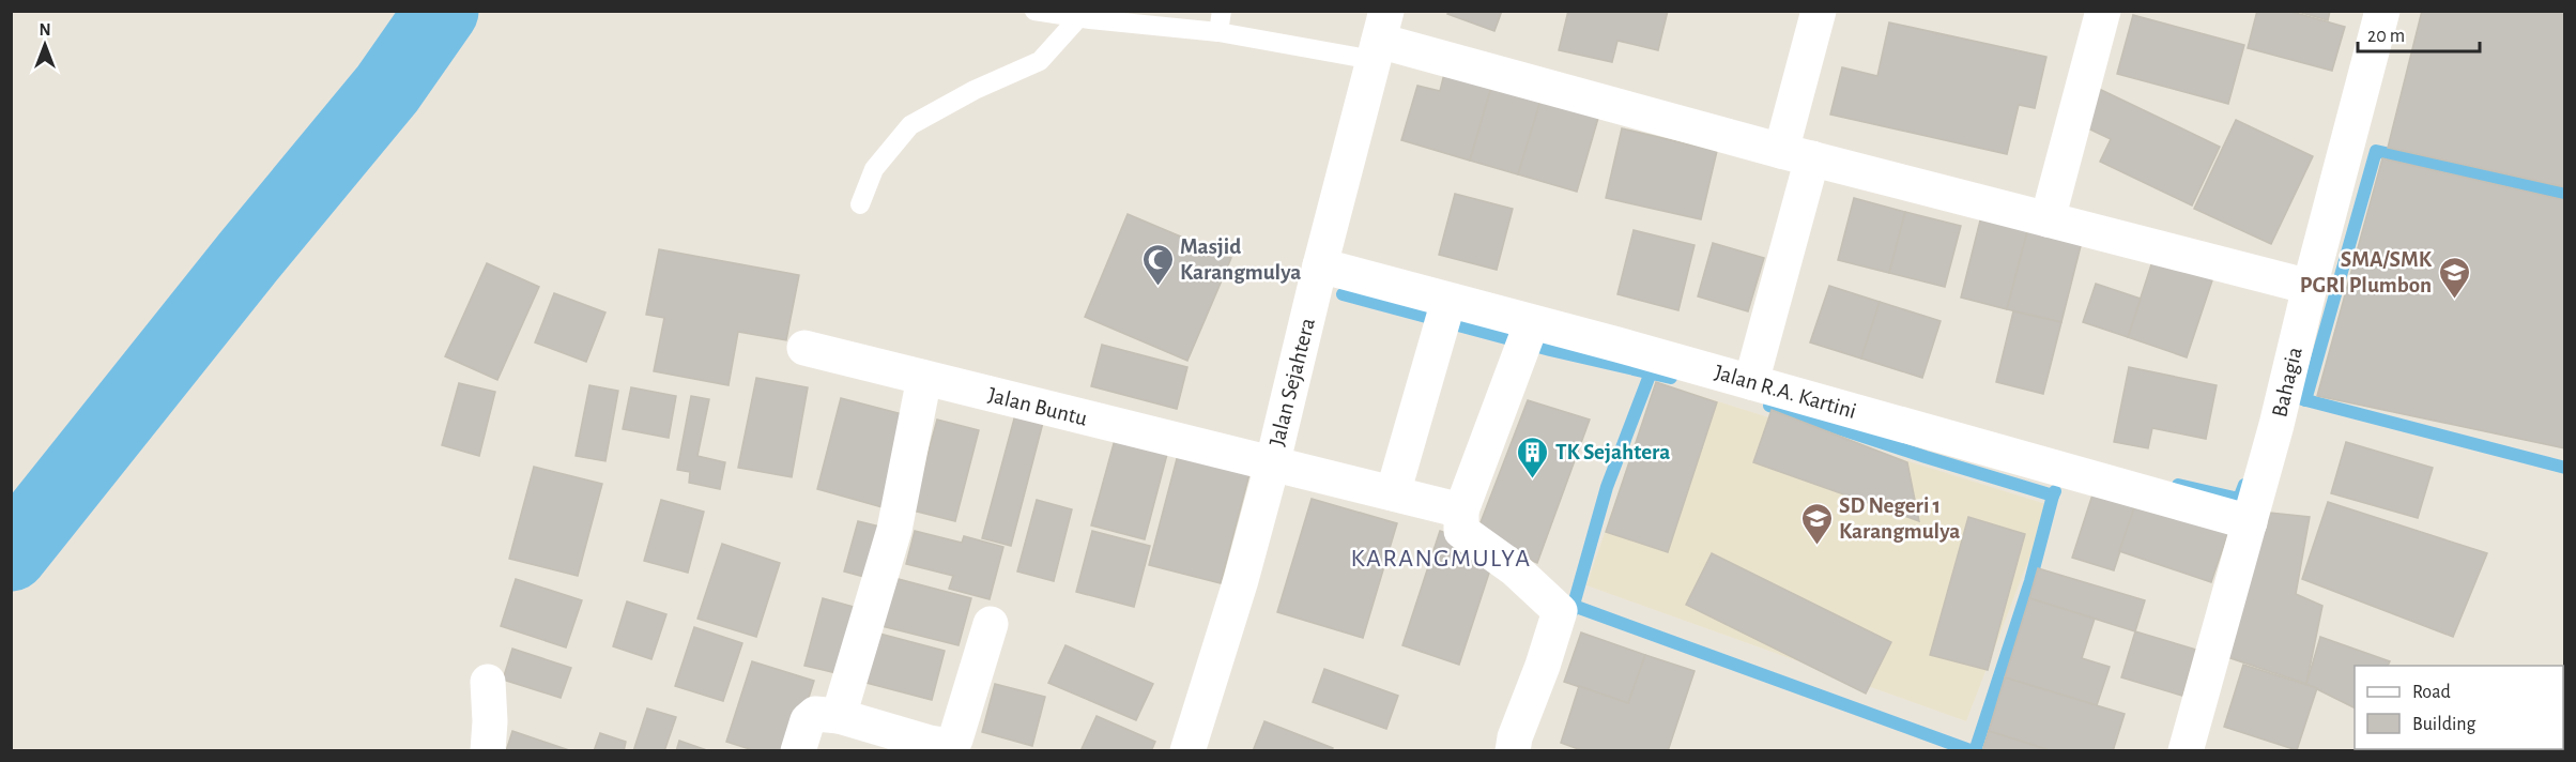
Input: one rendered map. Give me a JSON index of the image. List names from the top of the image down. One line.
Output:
{"streets":{"street":["Jalan Sejahtera","Bahagia","Jalan R.A. Kartini","Jalan Buntu"]},"crossings":[["Jalan Sejahtera","Jalan R.A. Kartini"],["Jalan Sejahtera","Jalan Buntu"],["Bahagia","Jalan R.A. Kartini"]],"districts":["KARANGMULYA"],"places":{"mosque":["Masjid Karangmulya"],"school or university":["SMA/SMK PGRI Plumbon","SD Negeri 1 Karangmulya"],"building":["TK Sejahtera"]},"legend":["Road","Building"],"scale_bar":"20 m","north":"top"}
